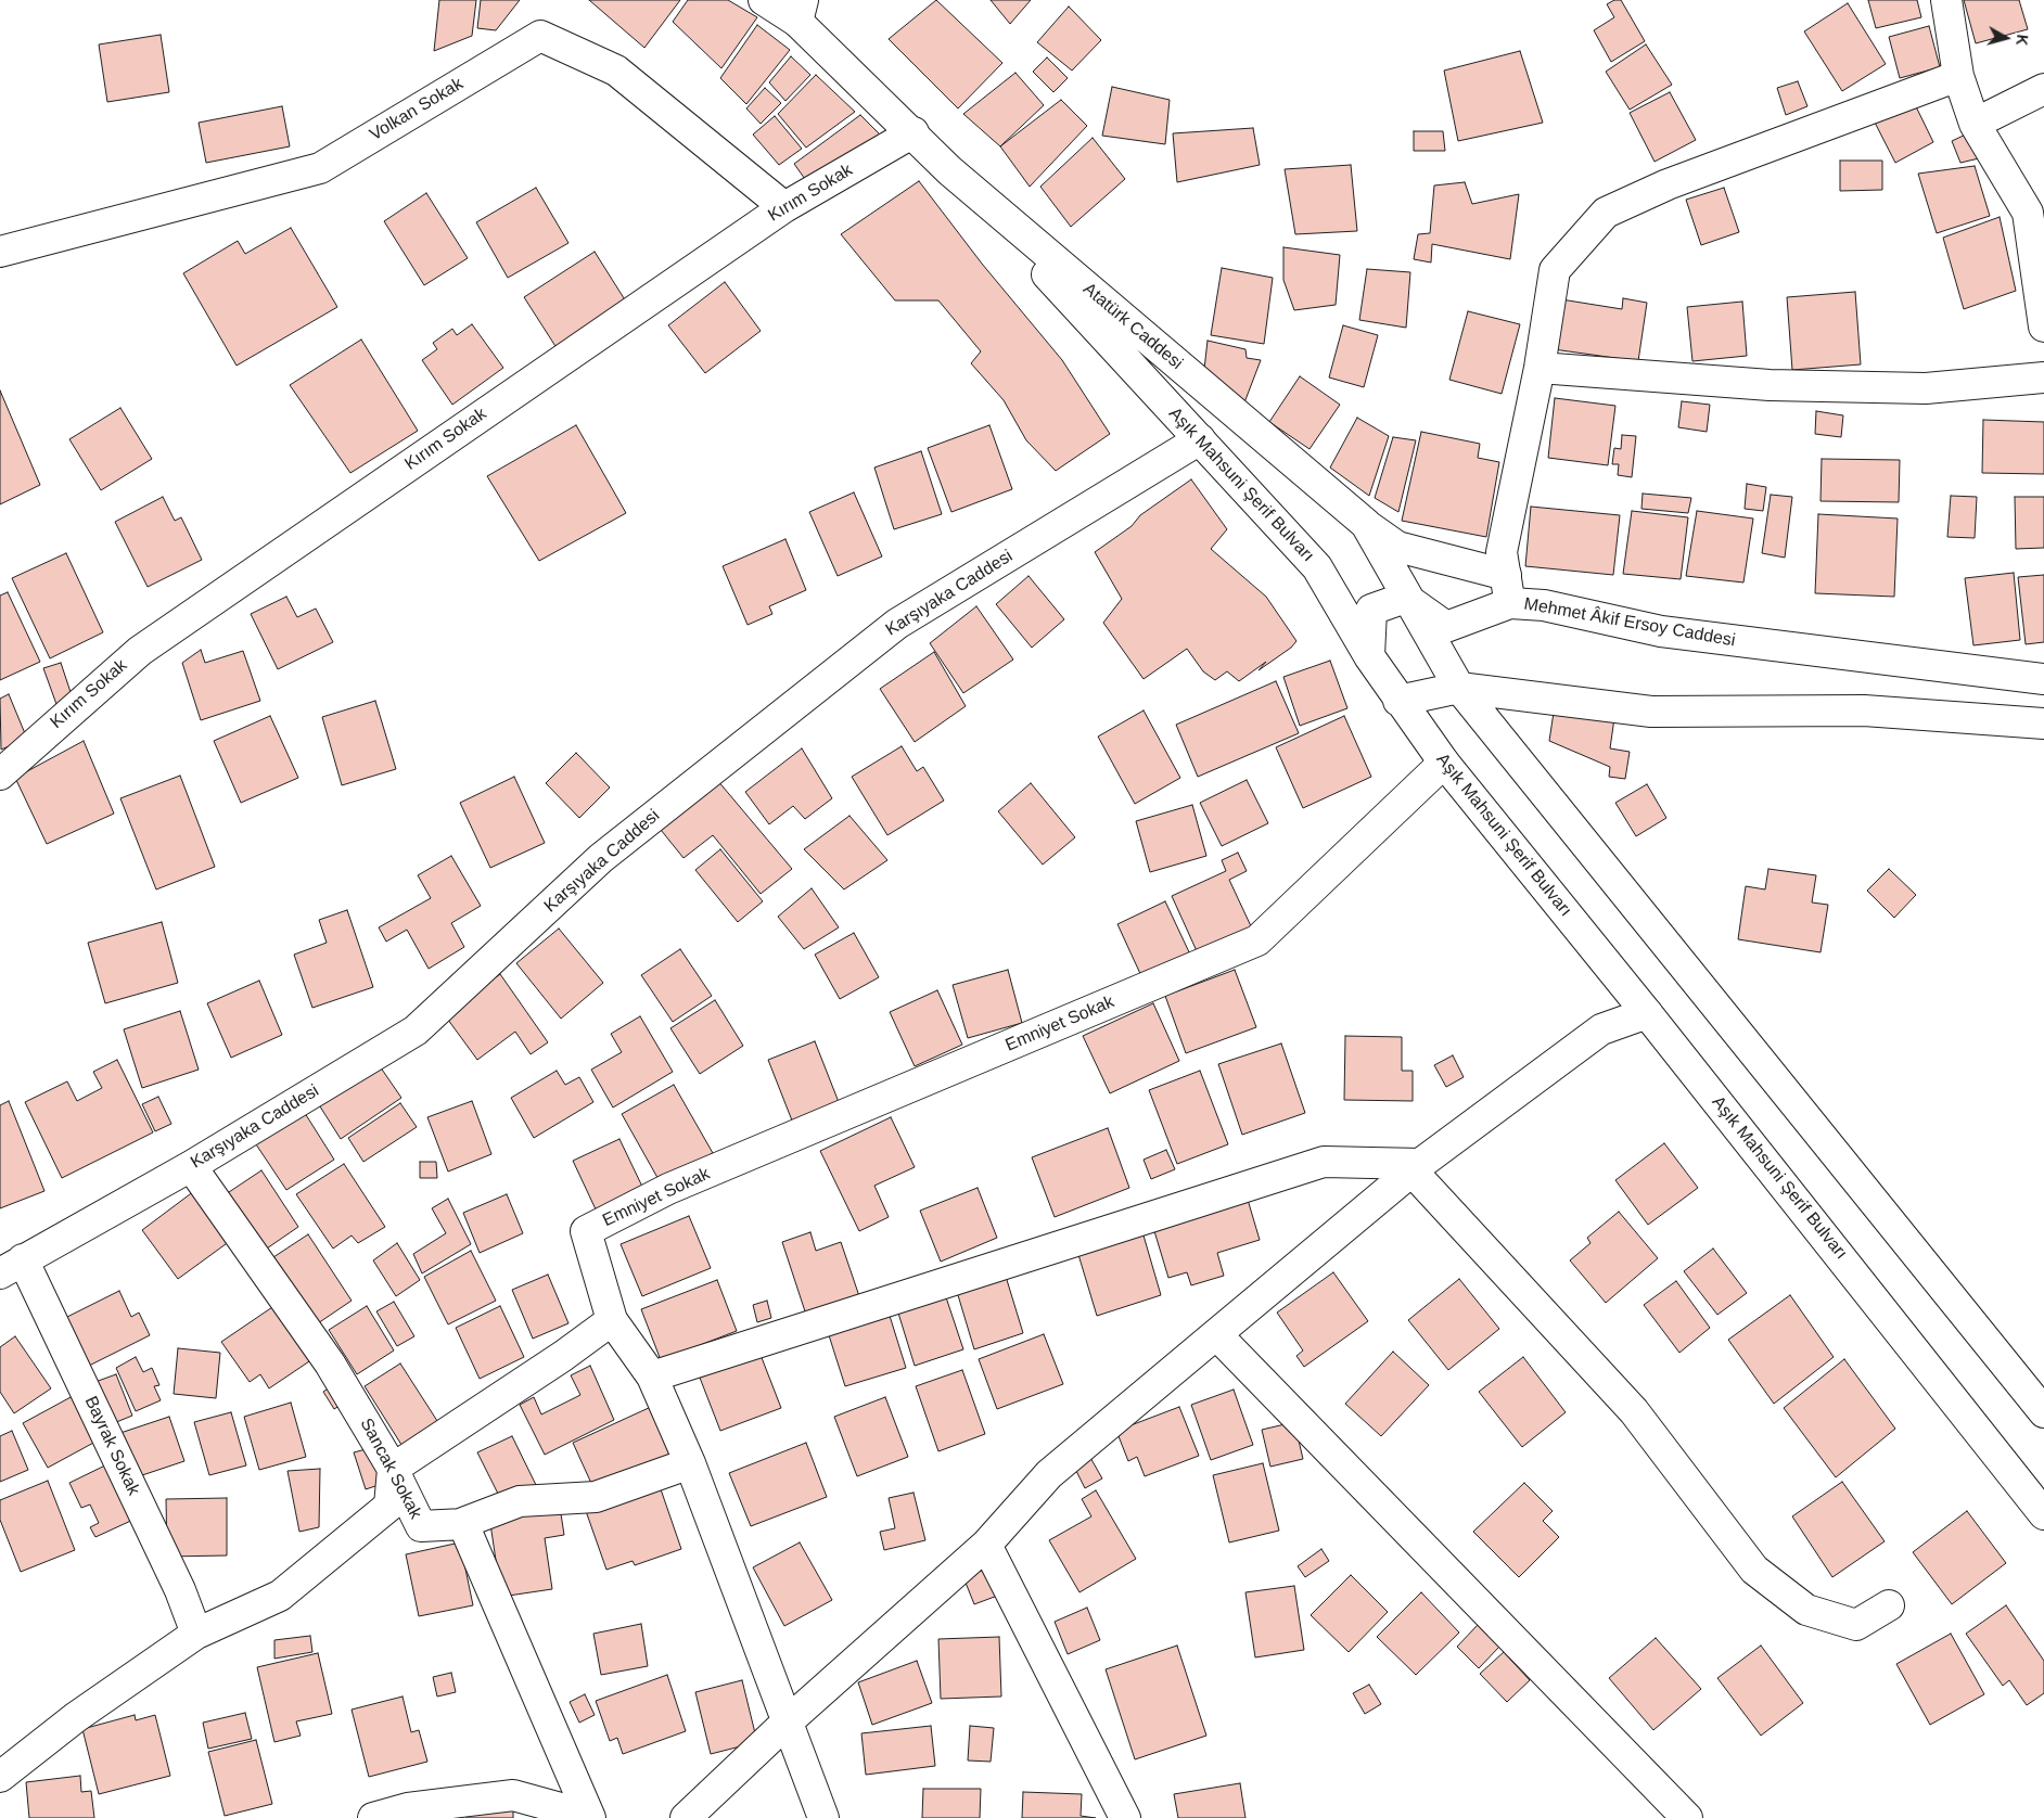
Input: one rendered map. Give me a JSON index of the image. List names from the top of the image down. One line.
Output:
{"streets":{"street":["Volkan Sokak","Kırım Sokak","Atatürk Caddesi","Aşık Mahsuni Şerif Bulvarı","Karşıyaka Caddesi","Mehmet Âkif Ersoy Caddesi","Emniyet Sokak","Bayrak Sokak","Sancak Sokak"]},"crossings":[["Volkan Sokak","Kırım Sokak"],["Kırım Sokak","Atatürk Caddesi"],["Atatürk Caddesi","Aşık Mahsuni Şerif Bulvarı"],["Atatürk Caddesi","Mehmet Âkif Ersoy Caddesi"],["Aşık Mahsuni Şerif Bulvarı","Karşıyaka Caddesi"],["Aşık Mahsuni Şerif Bulvarı","Emniyet Sokak"],["Karşıyaka Caddesi","Bayrak Sokak"],["Karşıyaka Caddesi","Sancak Sokak"]],"north":"right"}
